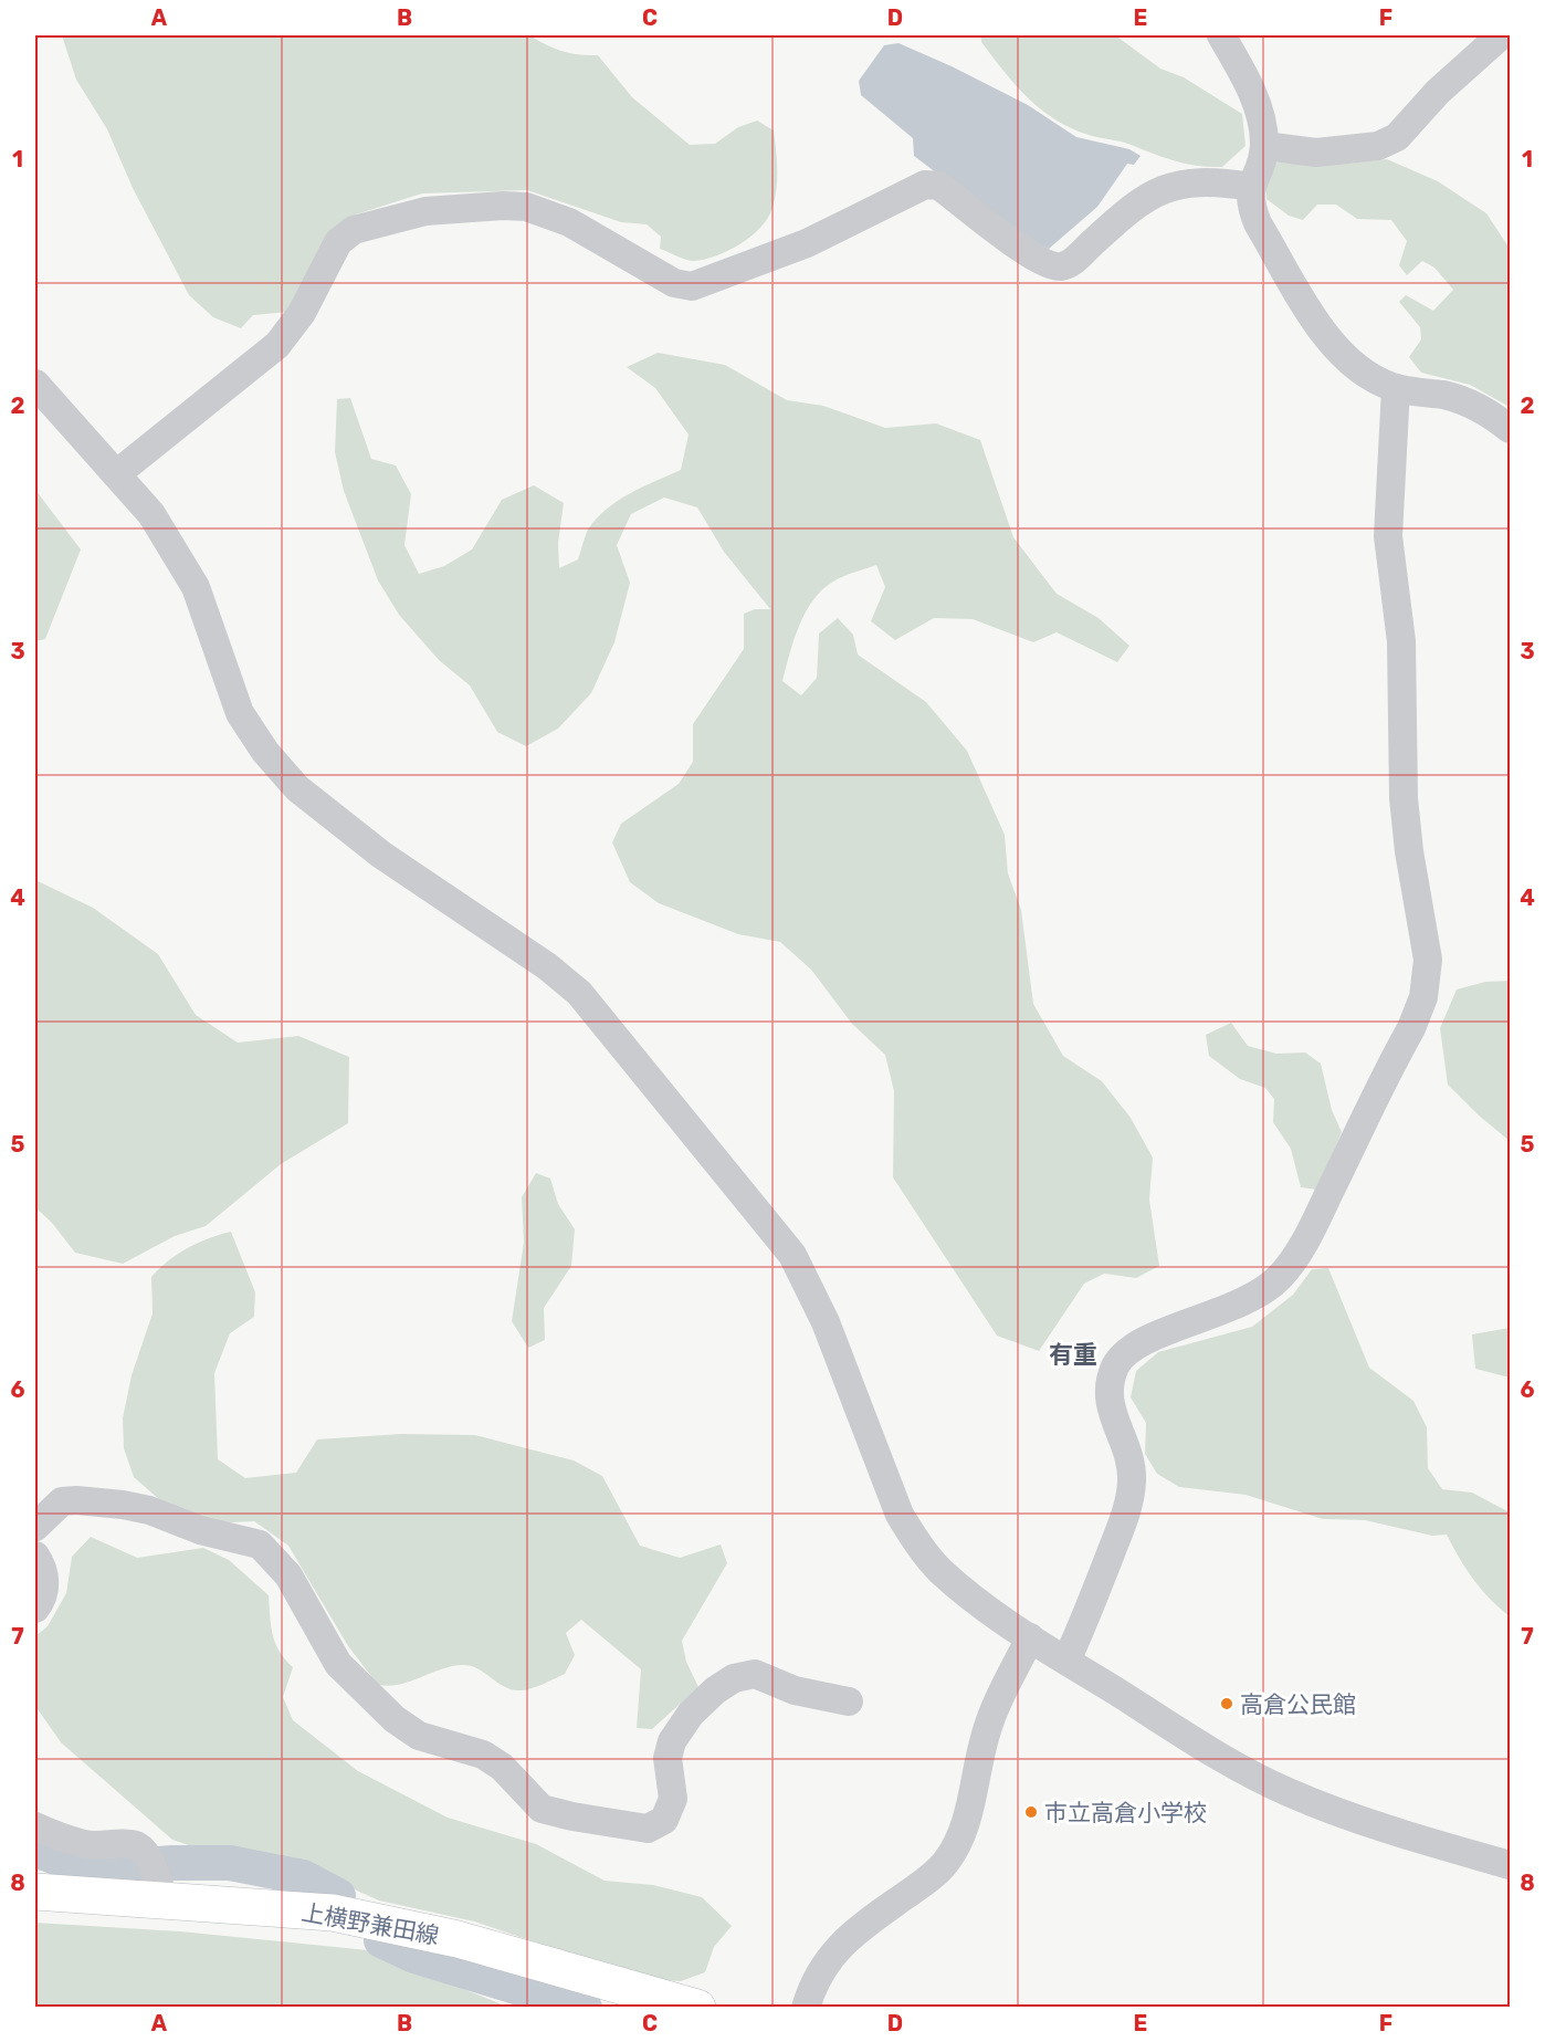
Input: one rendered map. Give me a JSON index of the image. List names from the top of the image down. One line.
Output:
{"streets":{"main road":["上横野兼田線"]},"districts":["有重"],"places":["高倉公民館","市立高倉小学校"],"grid":{"columns":["A","B","C","D","E","F"],"rows":["1","2","3","4","5","6","7","8"]}}
